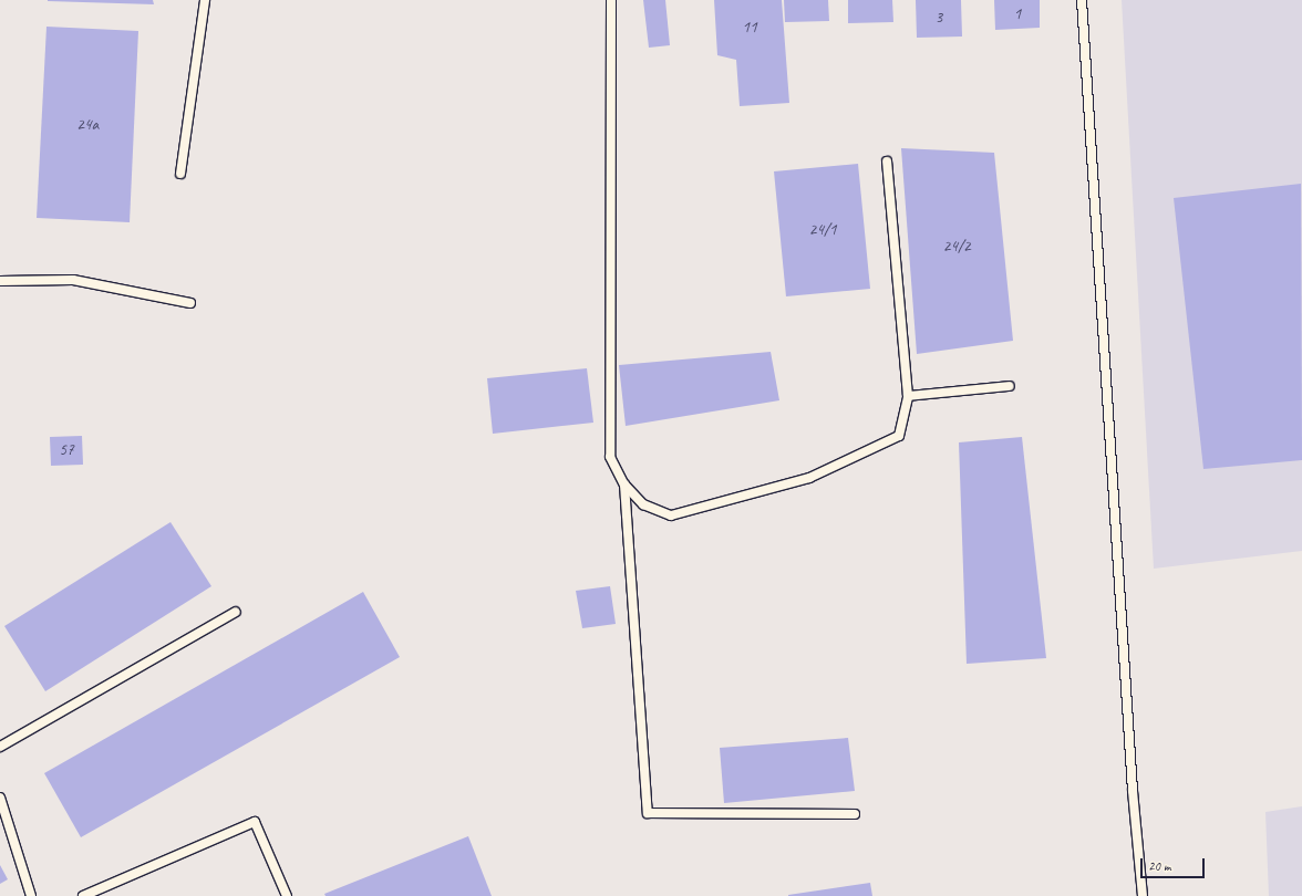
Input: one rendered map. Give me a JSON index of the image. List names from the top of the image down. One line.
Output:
{"house_numbers":["1","3","11","24а","24/1","24/2","57"],"scale_bar":"20 m"}
